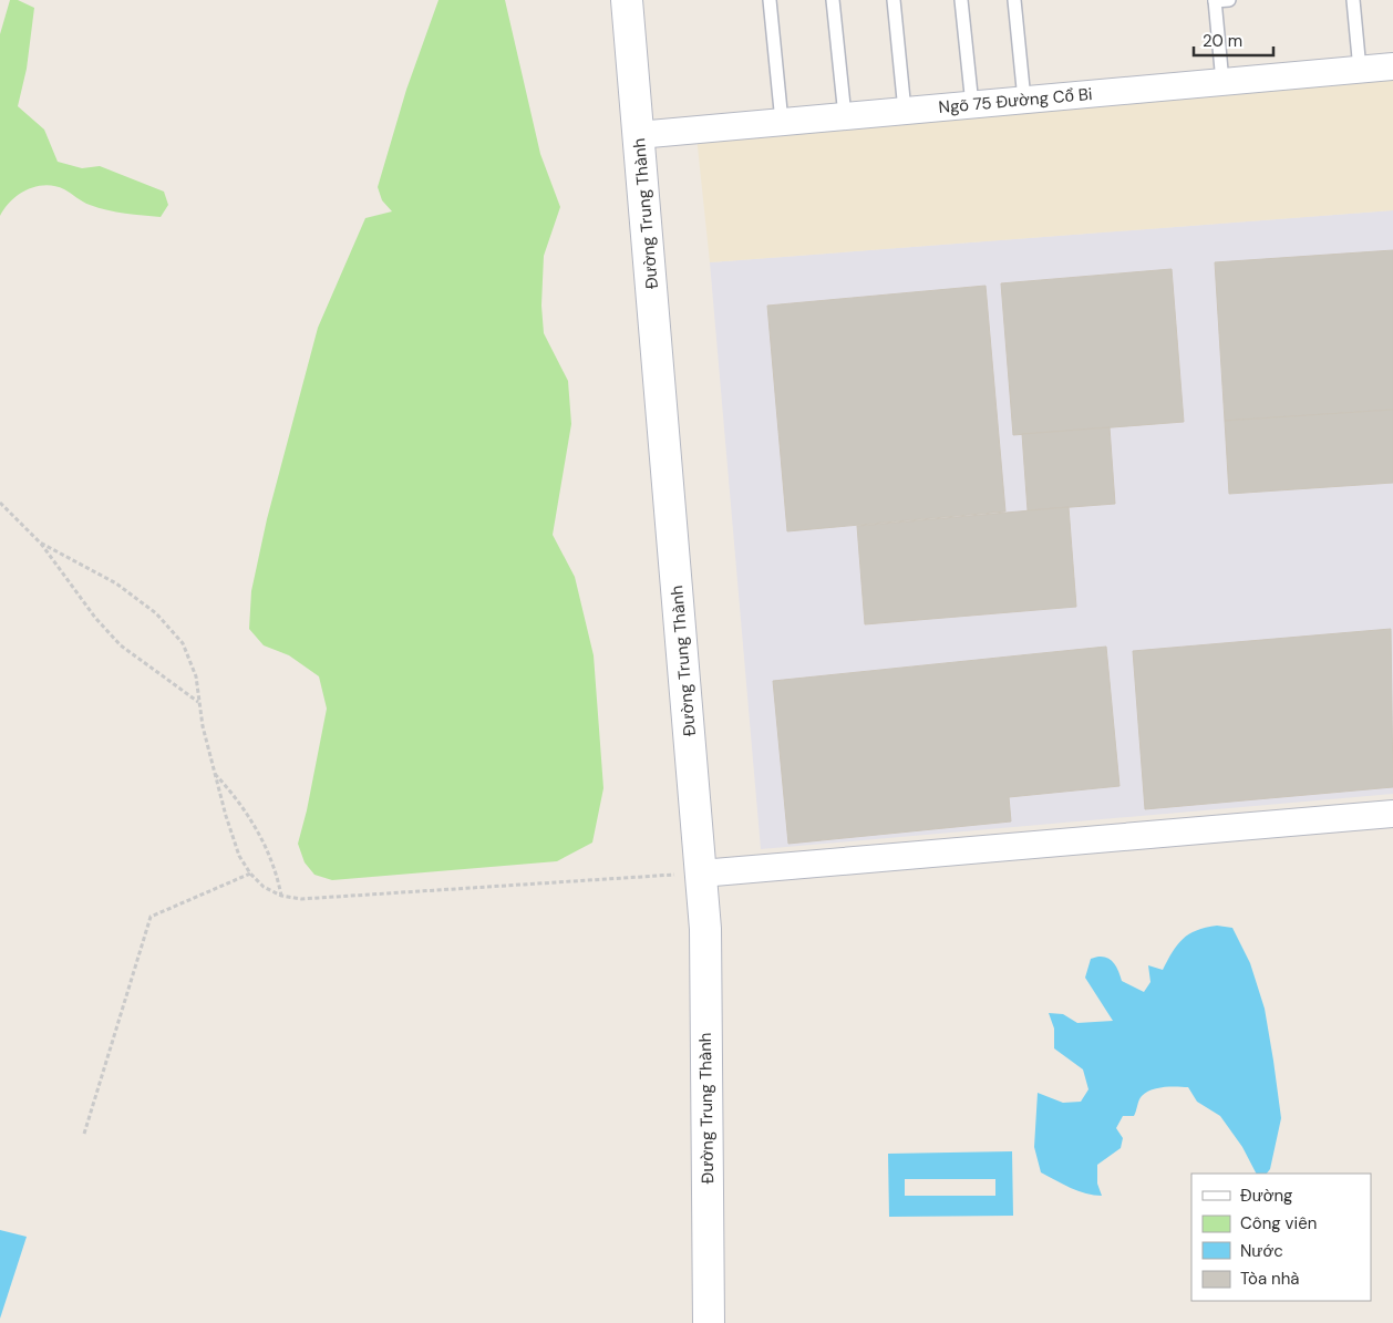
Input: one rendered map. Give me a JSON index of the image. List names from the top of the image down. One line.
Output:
{"streets":{"street":["Ngõ 75 Đường Cổ Bi","Đường Trung Thành"]},"crossings":[["Ngõ 75 Đường Cổ Bi","Đường Trung Thành"]],"legend":["Đường","Công viên","Nước","Tòa nhà"],"scale_bar":"20 m"}
